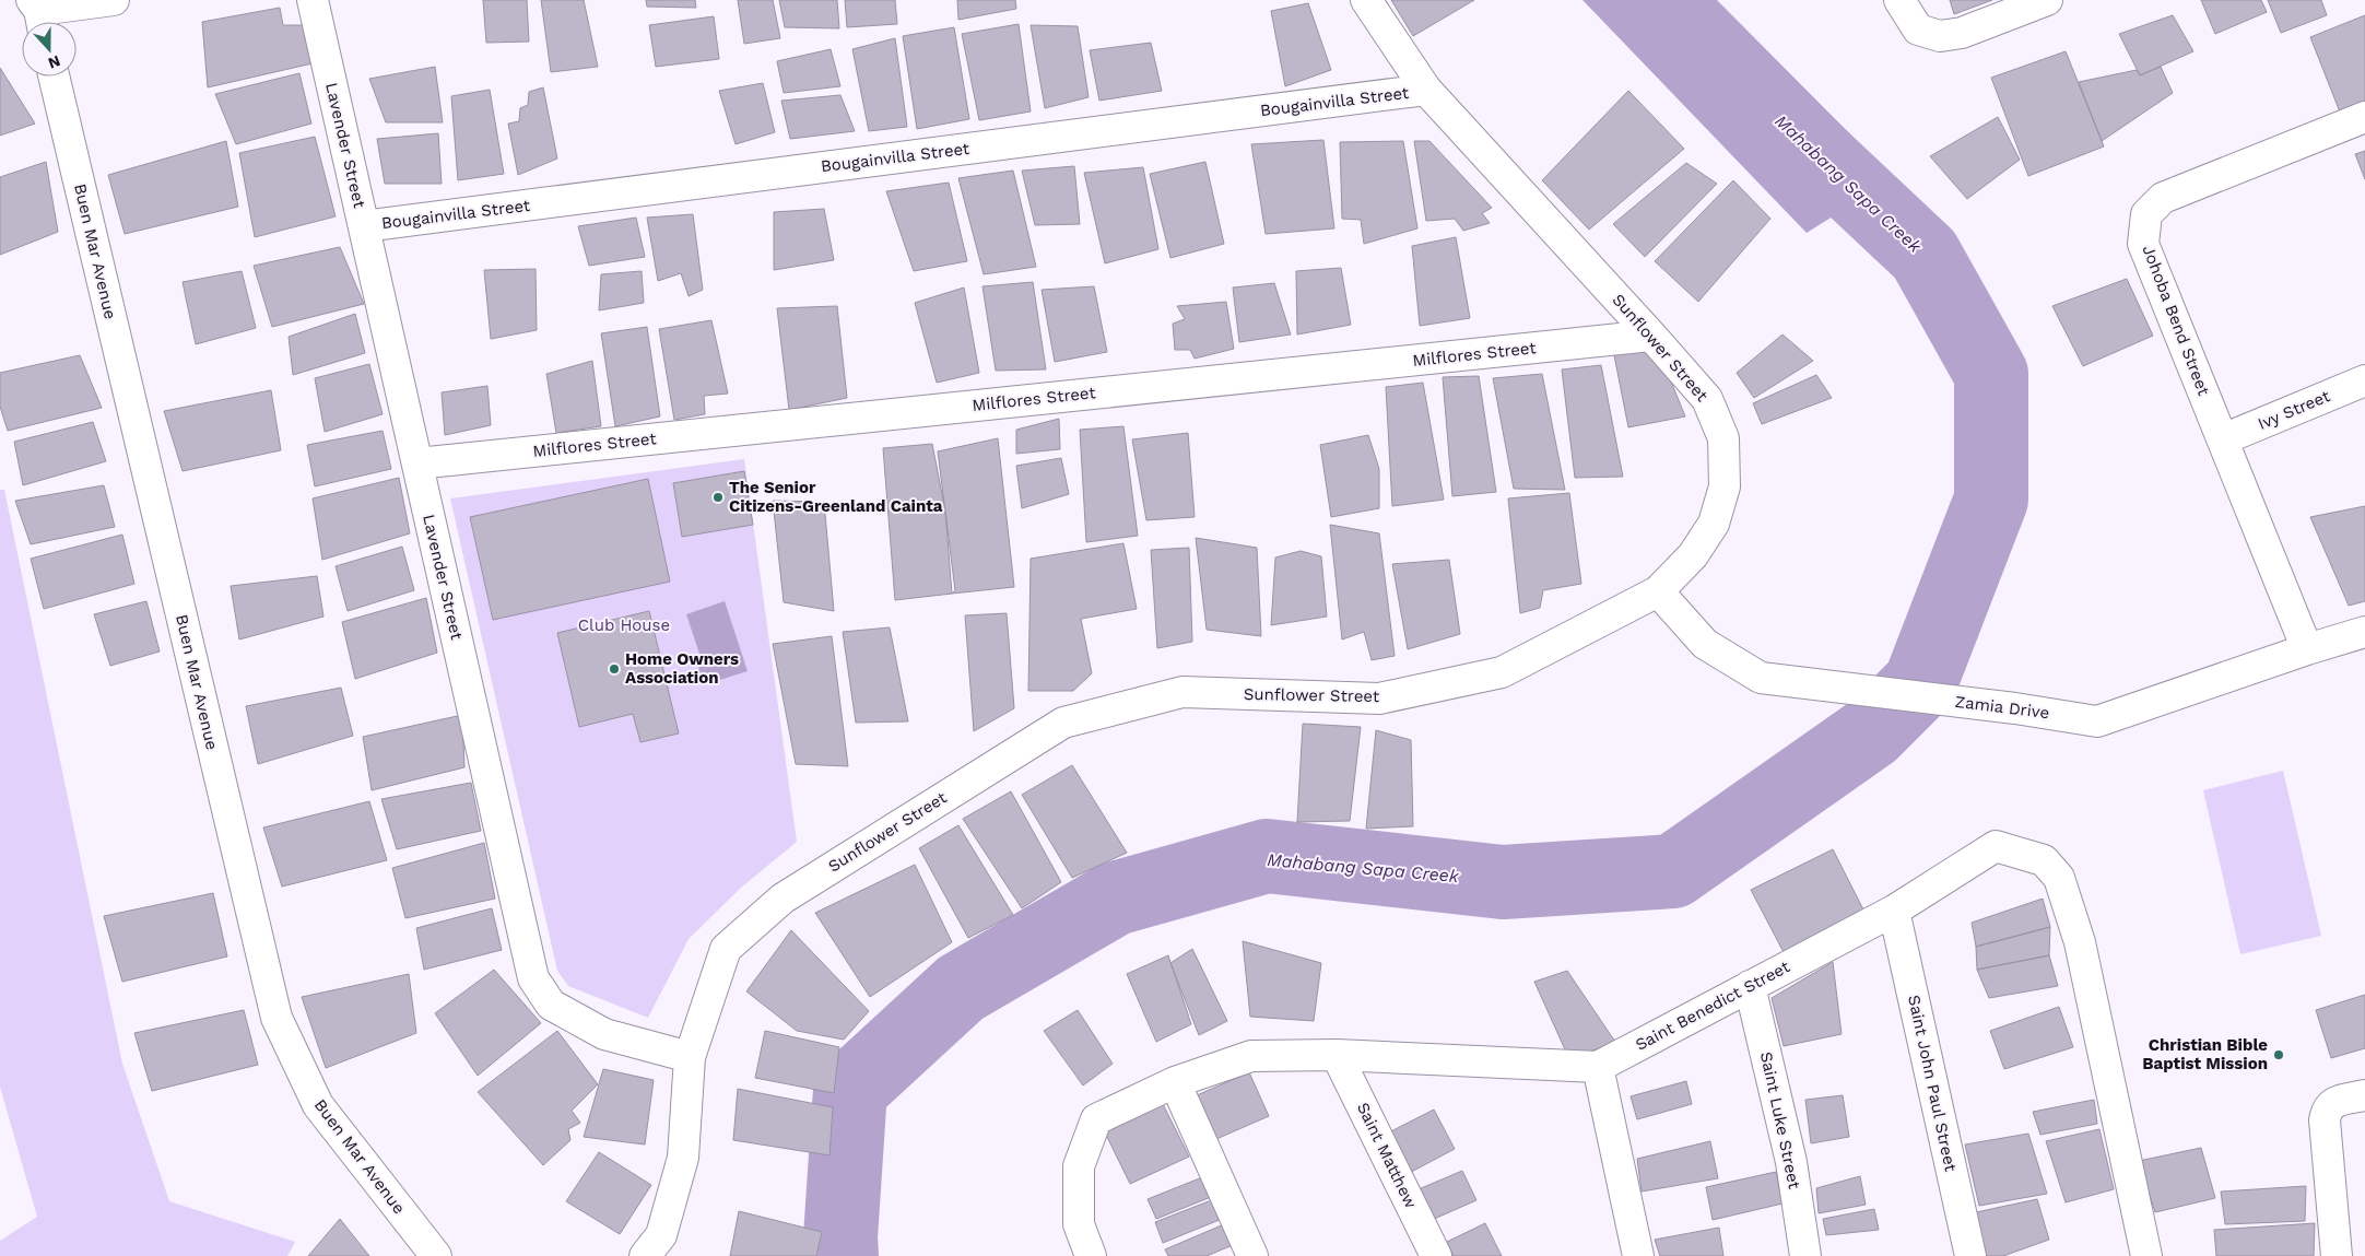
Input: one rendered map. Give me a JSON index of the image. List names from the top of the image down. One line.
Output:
{"streets":{"street":["Bougainvilla Street","Lavender Street","Buen Mar Avenue","Johoba Bend Street","Sunflower Street","Milflores Street","Ivy Street","Zamia Drive","Saint Benedict Street","Saint John Paul Street","Saint Luke Street","Saint Matthew"]},"crossings":[["Bougainvilla Street","Lavender Street"],["Bougainvilla Street","Sunflower Street"],["Lavender Street","Sunflower Street"],["Lavender Street","Milflores Street"],["Johoba Bend Street","Ivy Street"],["Johoba Bend Street","Zamia Drive"],["Sunflower Street","Milflores Street"],["Sunflower Street","Zamia Drive"],["Saint Benedict Street","Saint John Paul Street"],["Saint Benedict Street","Saint Luke Street"]],"water":["Mahabang Sapa Creek"],"parks":["Club House"],"places":["The Senior Citizens-Greenland Cainta","Home Owners Association","Christian Bible Baptist Mission"],"north":"bottom"}
